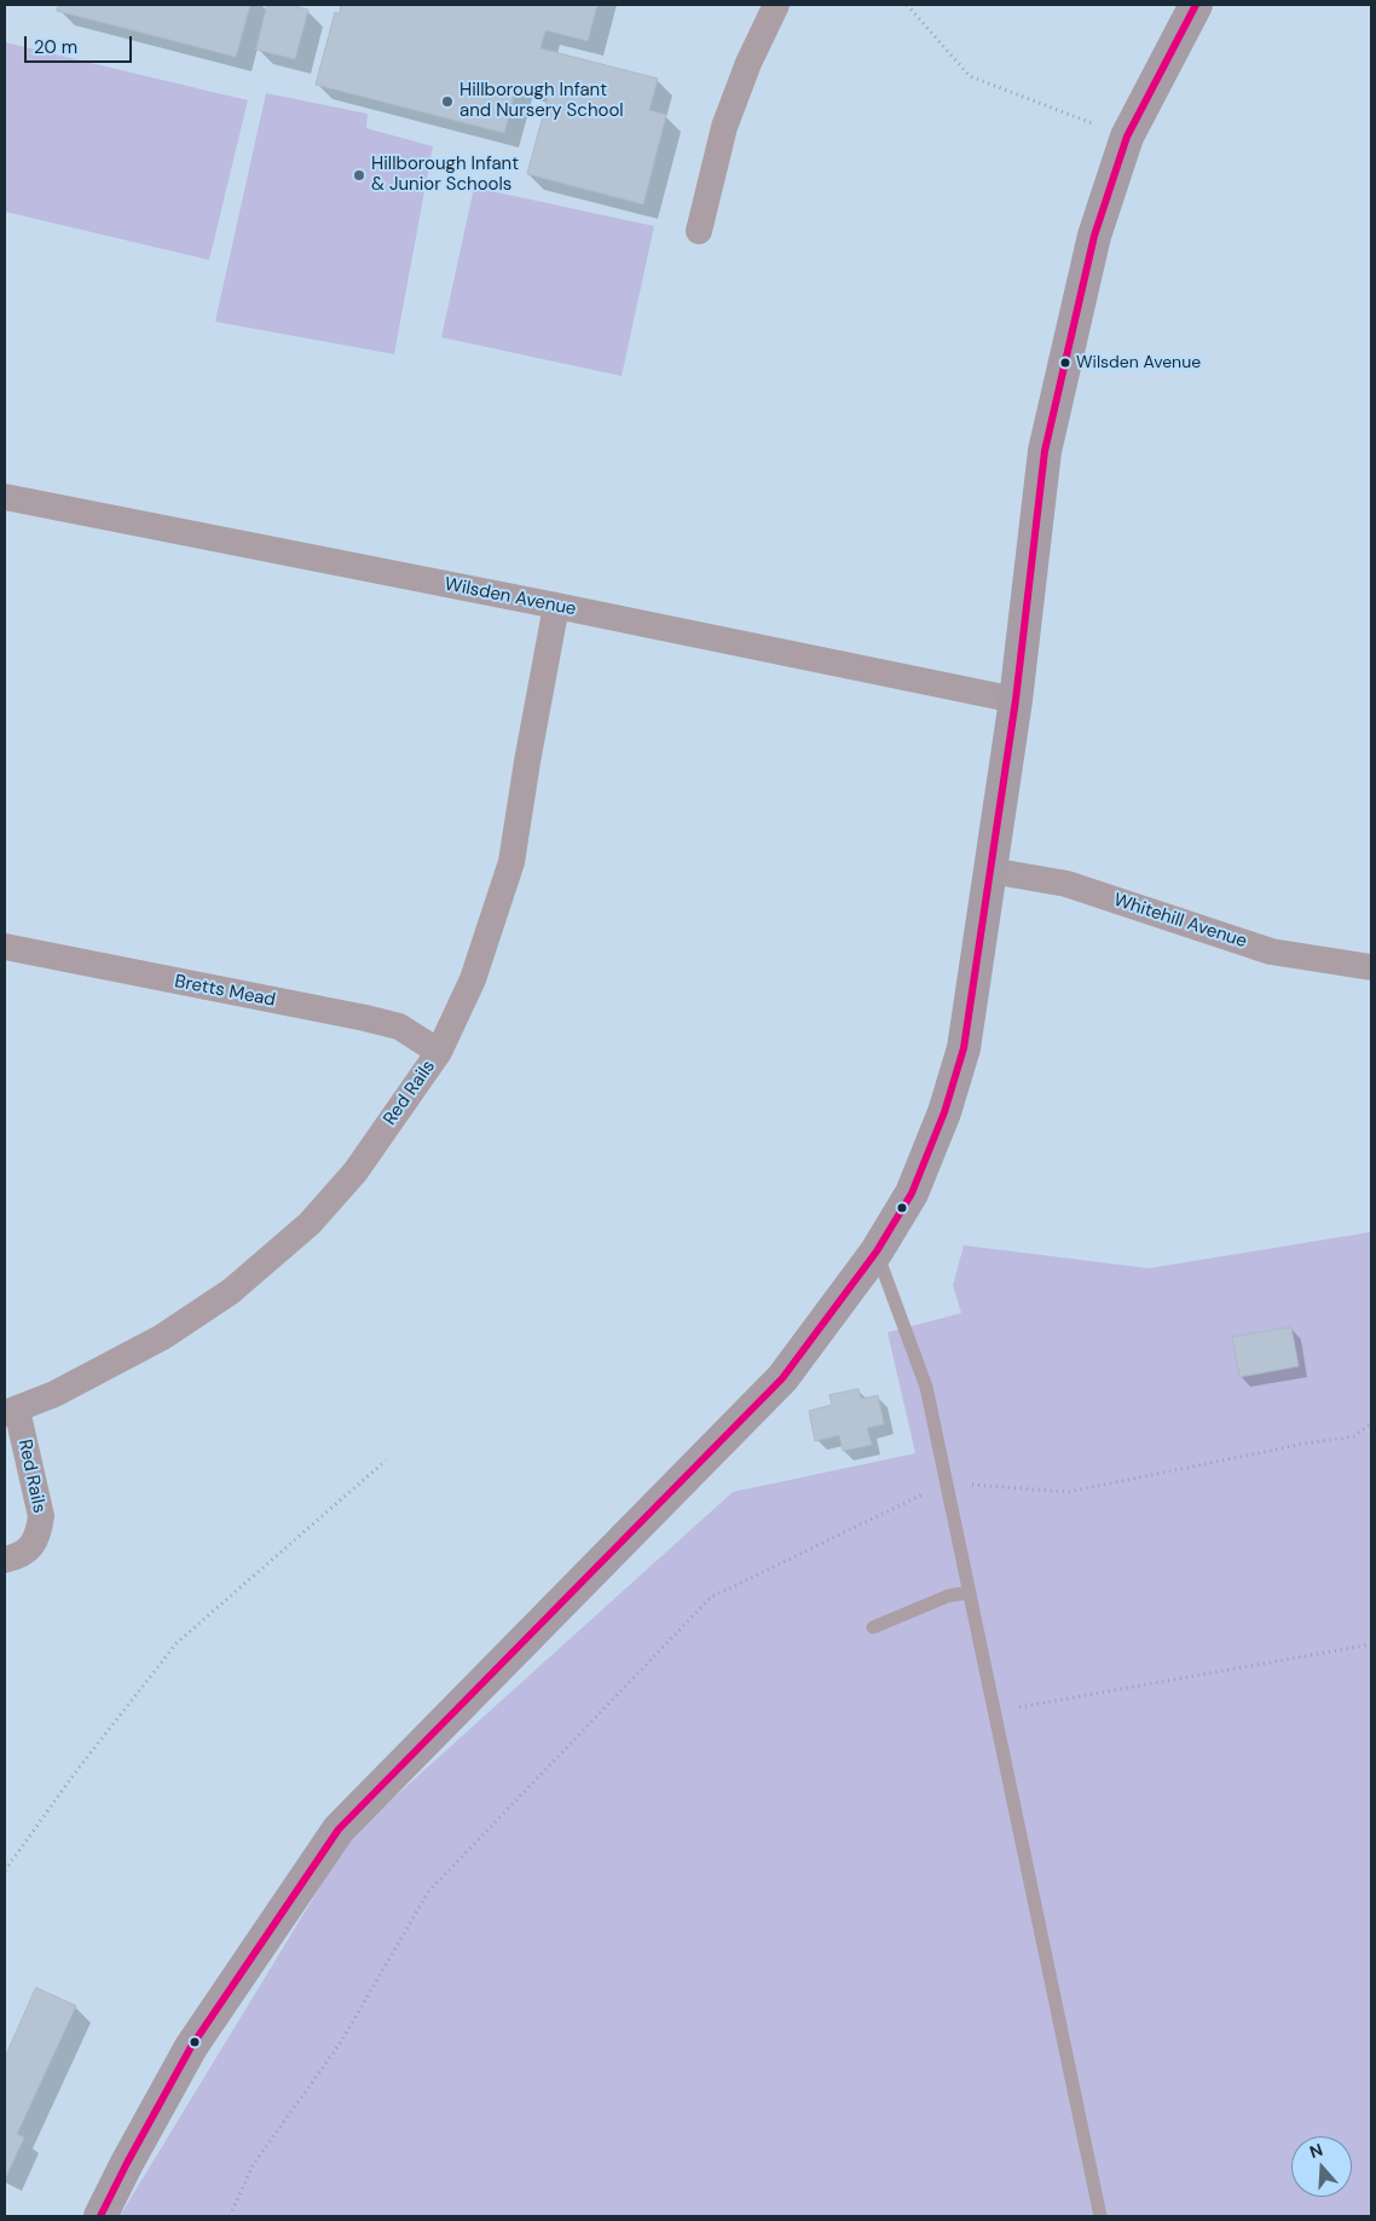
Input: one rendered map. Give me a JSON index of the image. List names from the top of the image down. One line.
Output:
{"streets":{"street":["Wilsden Avenue","Whitehill Avenue","Bretts Mead","Red Rails"]},"crossings":[["Wilsden Avenue","Red Rails"],["Bretts Mead","Red Rails"]],"places":["Hillborough Infant and Nursery School","Hillborough Infant & Junior Schools","Wilsden Avenue"],"scale_bar":"20 m","north":"top"}
